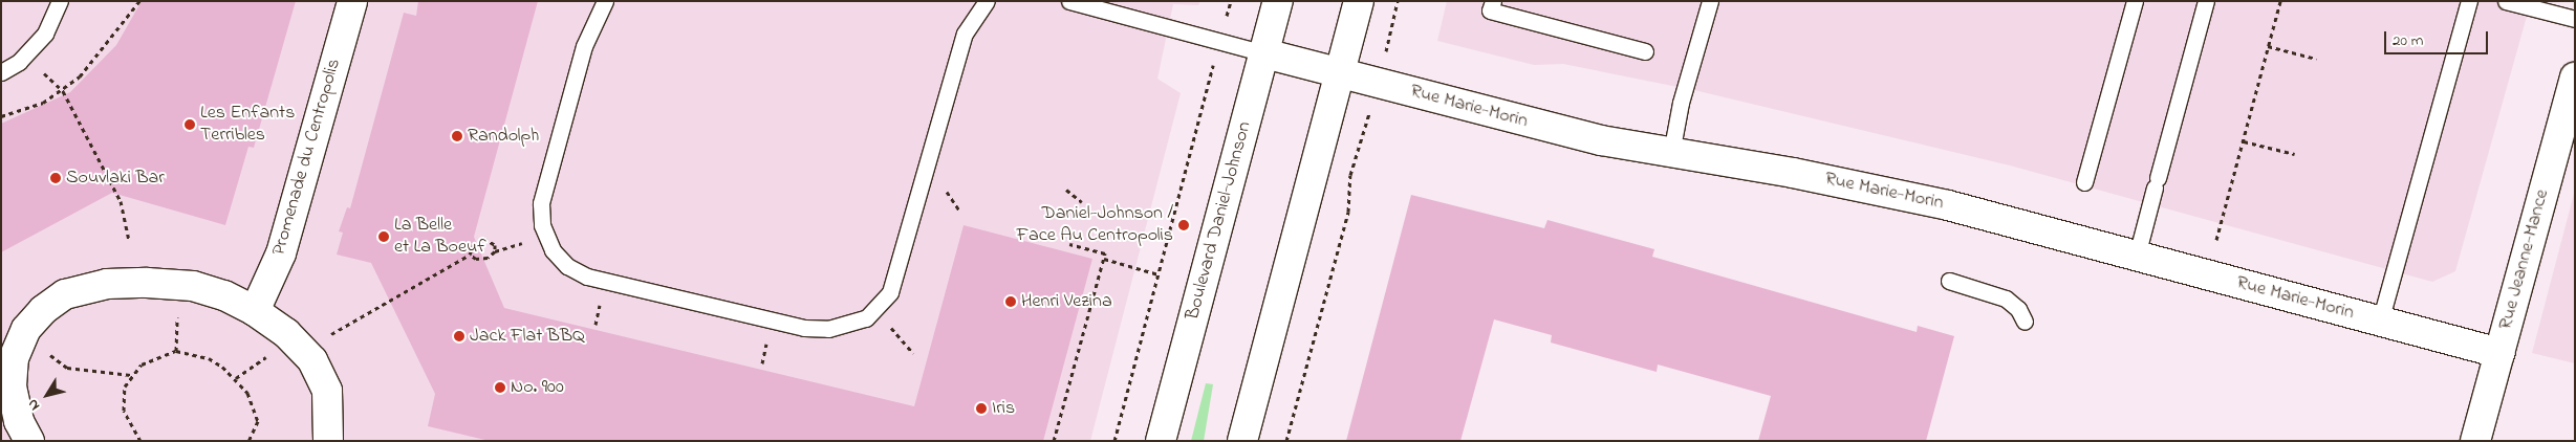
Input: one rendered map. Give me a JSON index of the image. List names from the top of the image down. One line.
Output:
{"streets":{"street":["Rue Marie-Morin","Promenade du Centropolis","Boulevard Daniel-Johnson","Rue Jeanne-Mance"]},"crossings":[["Rue Marie-Morin","Boulevard Daniel-Johnson"],["Rue Marie-Morin","Rue Jeanne-Mance"]],"places":["Les Enfants Terribles","Randolph","Souvlaki Bar","Daniel-Johnson / Face Au Centropolis","La Belle et La Boeuf","Henri Vezina","Jack Flat BBQ","No. 900","Iris"],"scale_bar":"20 m","north":"bottom left"}
